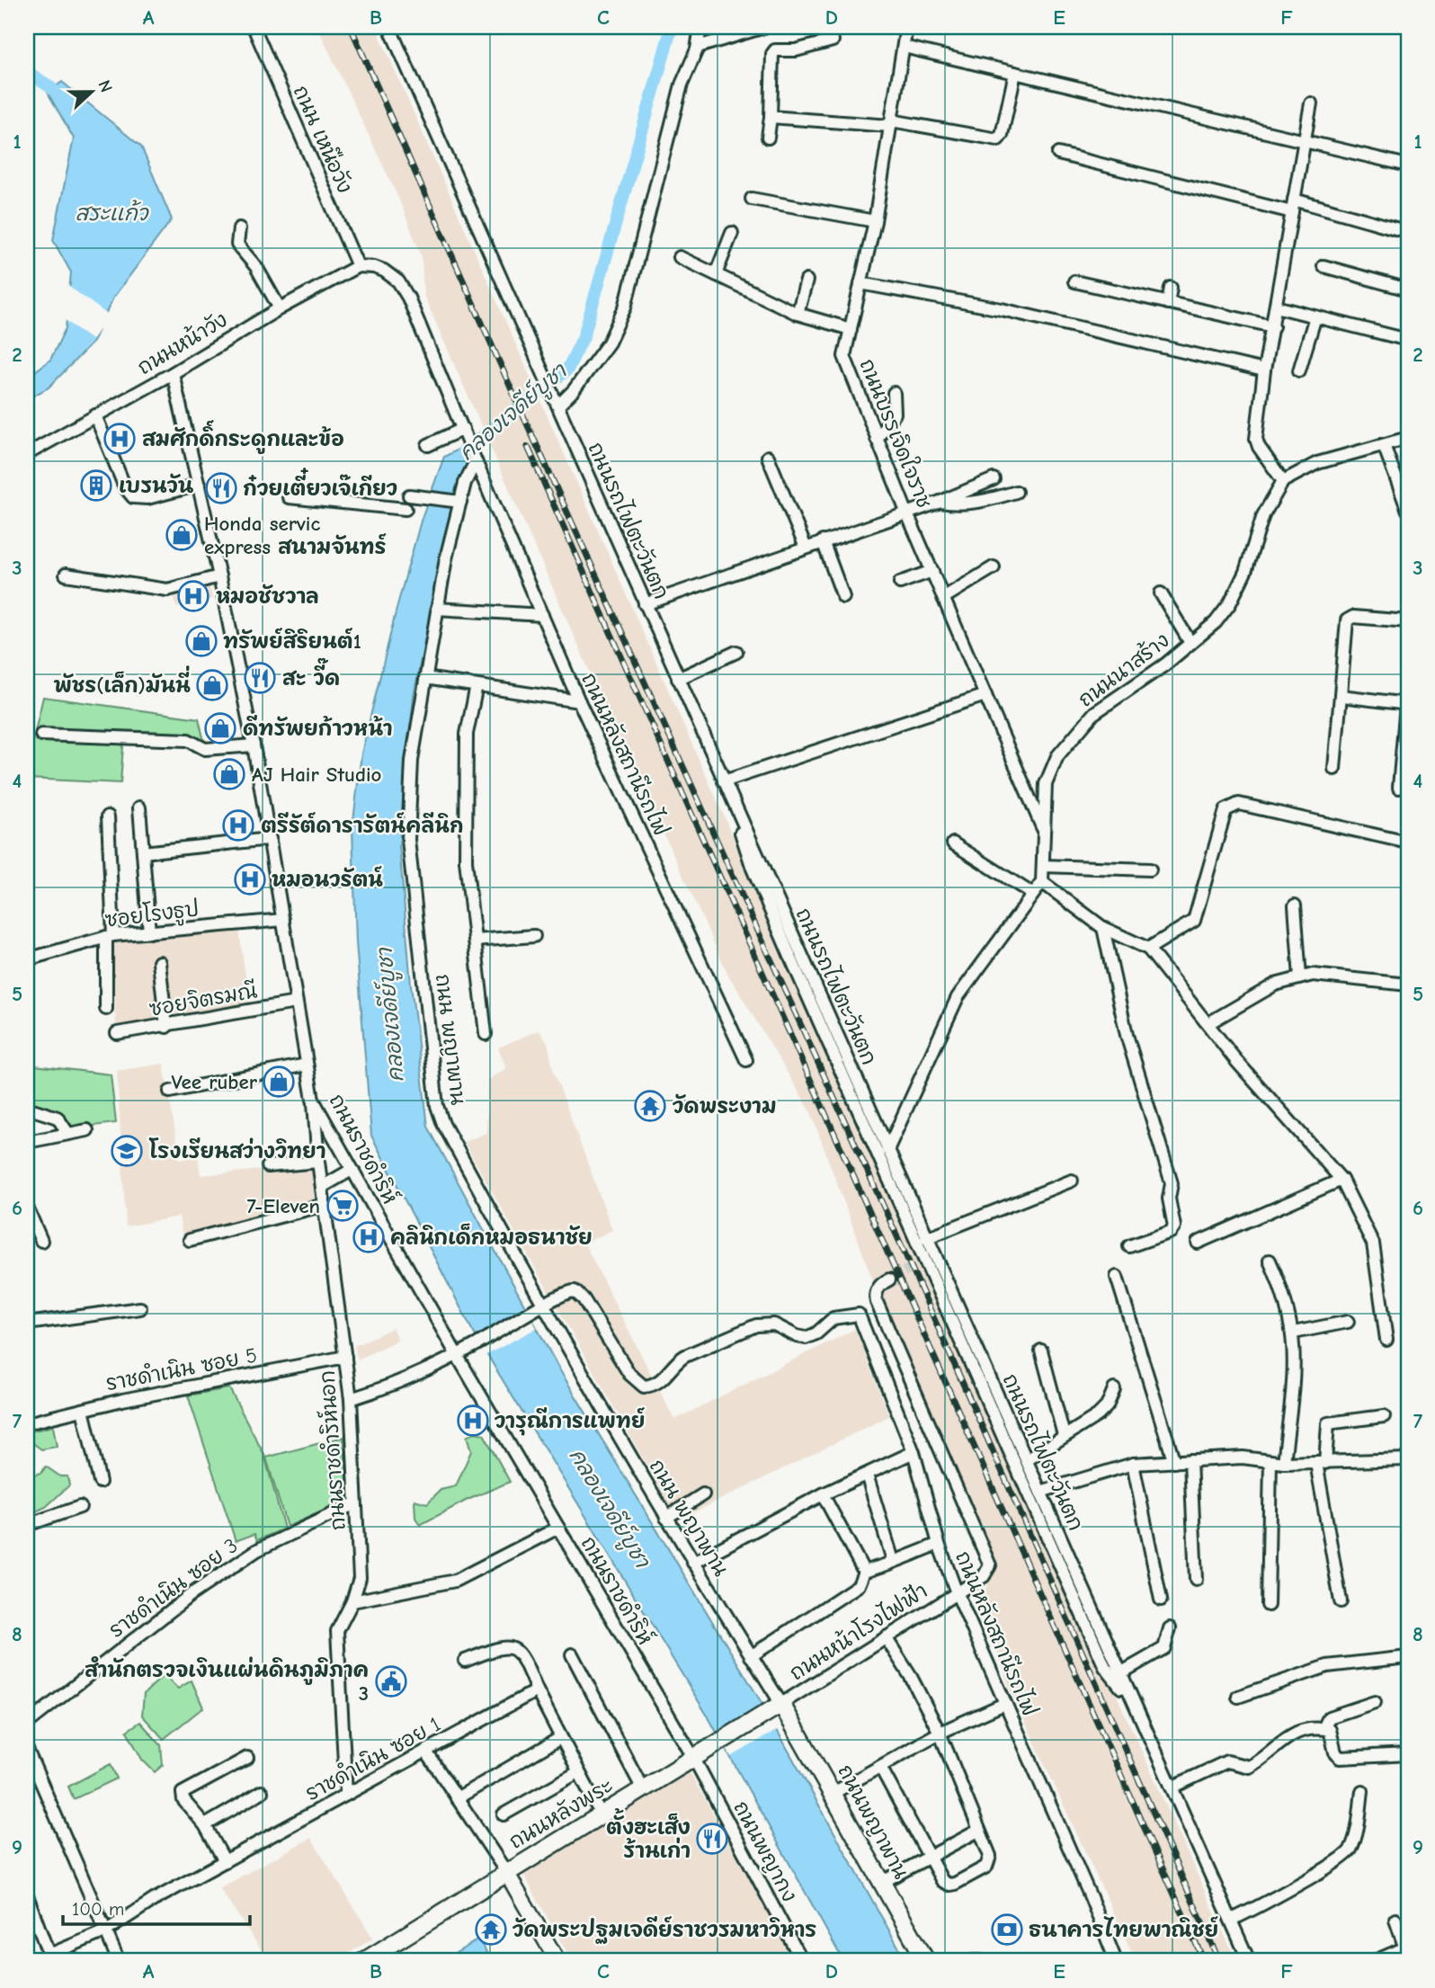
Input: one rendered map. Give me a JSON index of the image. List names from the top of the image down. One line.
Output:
{"streets":{"main road":["ถนนหลังพระ","ถนนพญาพาน"],"street":["ถนน เหนือวัง","ถนนหน้าวัง","ถนนบรรเจิดใจราช","ถนนรถไฟตะวันตก","ถนนนาสร้าง","ถนนหลังสถานีรถไฟ","ซอยโรงธูป","ซอยจิตรมณี","ถนน พญาพาน","ถนนราชดำริห์","ราชดำเนิน ซอย 5","ถนนราชดำริห์นอก","ราชดำเนิน ซอย 3","ถนนหน้าโรงไฟฟ้า","ราชดำเนิน ซอย 1","ถนนพญากง"]},"crossings":[["ถนน เหนือวัง","ถนนหน้าวัง"],["ถนนหน้าวัง","ถนนราชดำริห์"],["ถนนบรรเจิดใจราช","ถนนนาสร้าง"],["ถนนหลังสถานีรถไฟ","ถนน พญาพาน"],["ถนนหลังสถานีรถไฟ","ถนนหน้าโรงไฟฟ้า"],["ซอยโรงธูป","ถนนราชดำริห์"],["ซอยจิตรมณี","ถนนราชดำริห์"],["ถนน พญาพาน","ถนนหน้าโรงไฟฟ้า"],["ถนน พญาพาน","ถนนหลังพระ"],["ถนน พญาพาน","ถนนพญาพาน"],["ถนนราชดำริห์","ถนนราชดำริห์นอก"],["ถนนราชดำริห์","ถนนหลังพระ"],["ถนนราชดำริห์","ถนนพญากง"],["ราชดำเนิน ซอย 5","ถนนราชดำริห์นอก"],["ถนนราชดำริห์นอก","ราชดำเนิน ซอย 3"],["ถนนราชดำริห์นอก","ราชดำเนิน ซอย 1"],["ถนนหน้าโรงไฟฟ้า","ถนนหลังพระ"],["ถนนหน้าโรงไฟฟ้า","ถนนพญาพาน"],["ถนนหลังพระ","ถนนพญาพาน"],["ถนนหลังพระ","ถนนพญากง"]],"water":["สระแก้ว","คลองเจดีย์บูชา"],"places":{"hospital":["สมศักดิ์กระดูกและข้อ","หมอชัชวาล","ตรีรัต์ดารารัตน์คลีนิก","หมอนวรัตน์","คลินิกเด็กหมอธนาชัย","วารุณีการแพทย์"],"building":["เบรนวัน"],"restaurant":["ก๋วยเตี๋ยวเจ๊เกียว","สะ วี๊ด","ตั้งฮะเส็ง ร้านเก่า"],"shop":["Honda servic express สนามจันทร์","ทรัพย์สิริยนต์1","พัชร(เล็ก)มันนี่","ดีทรัพยก้าวหน้า","AJ Hair Studio","Vee ruber"],"temple":["วัดพระงาม","วัดพระปฐมเจดีย์ราชวรมหาวิหาร"],"school or university":["โรงเรียนสว่างวิทยา"],"supermarket":["7-Eleven"],"public building":["สำนักตรวจเงินแผ่นดินภูมิภาค 3"],"bank":["ธนาคารไทยพาณิชย์"]},"scale_bar":"100 m","north":"right","grid":{"columns":["A","B","C","D","E","F"],"rows":["1","2","3","4","5","6","7","8","9"]}}
